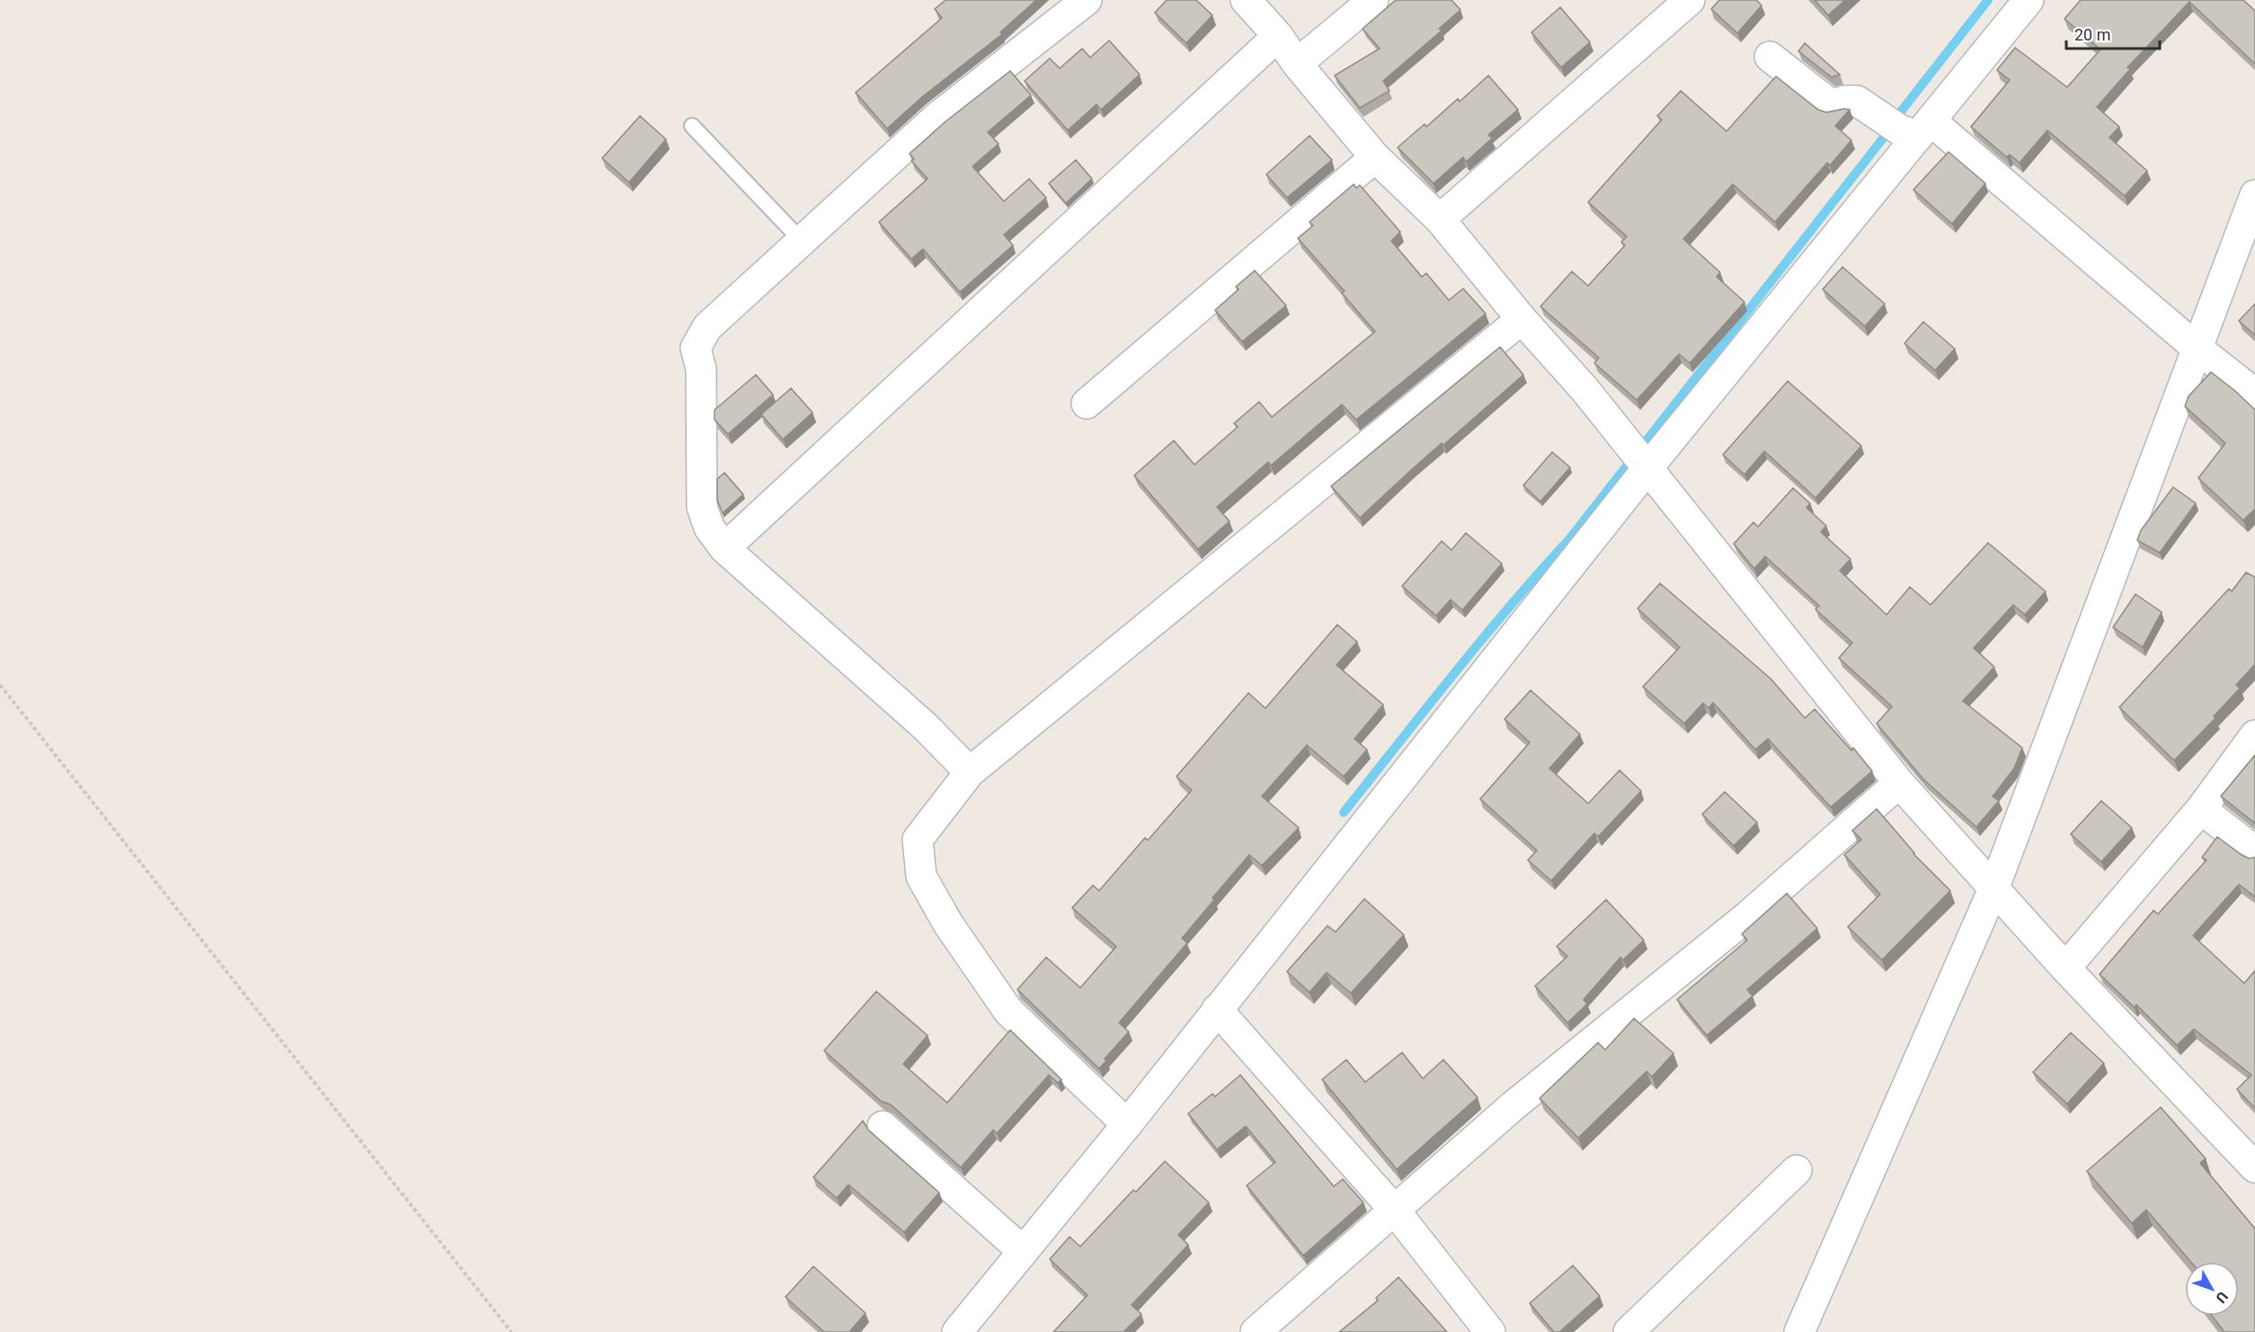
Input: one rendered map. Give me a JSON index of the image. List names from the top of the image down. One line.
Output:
{"scale_bar":"20 m","north":"bottom right"}
